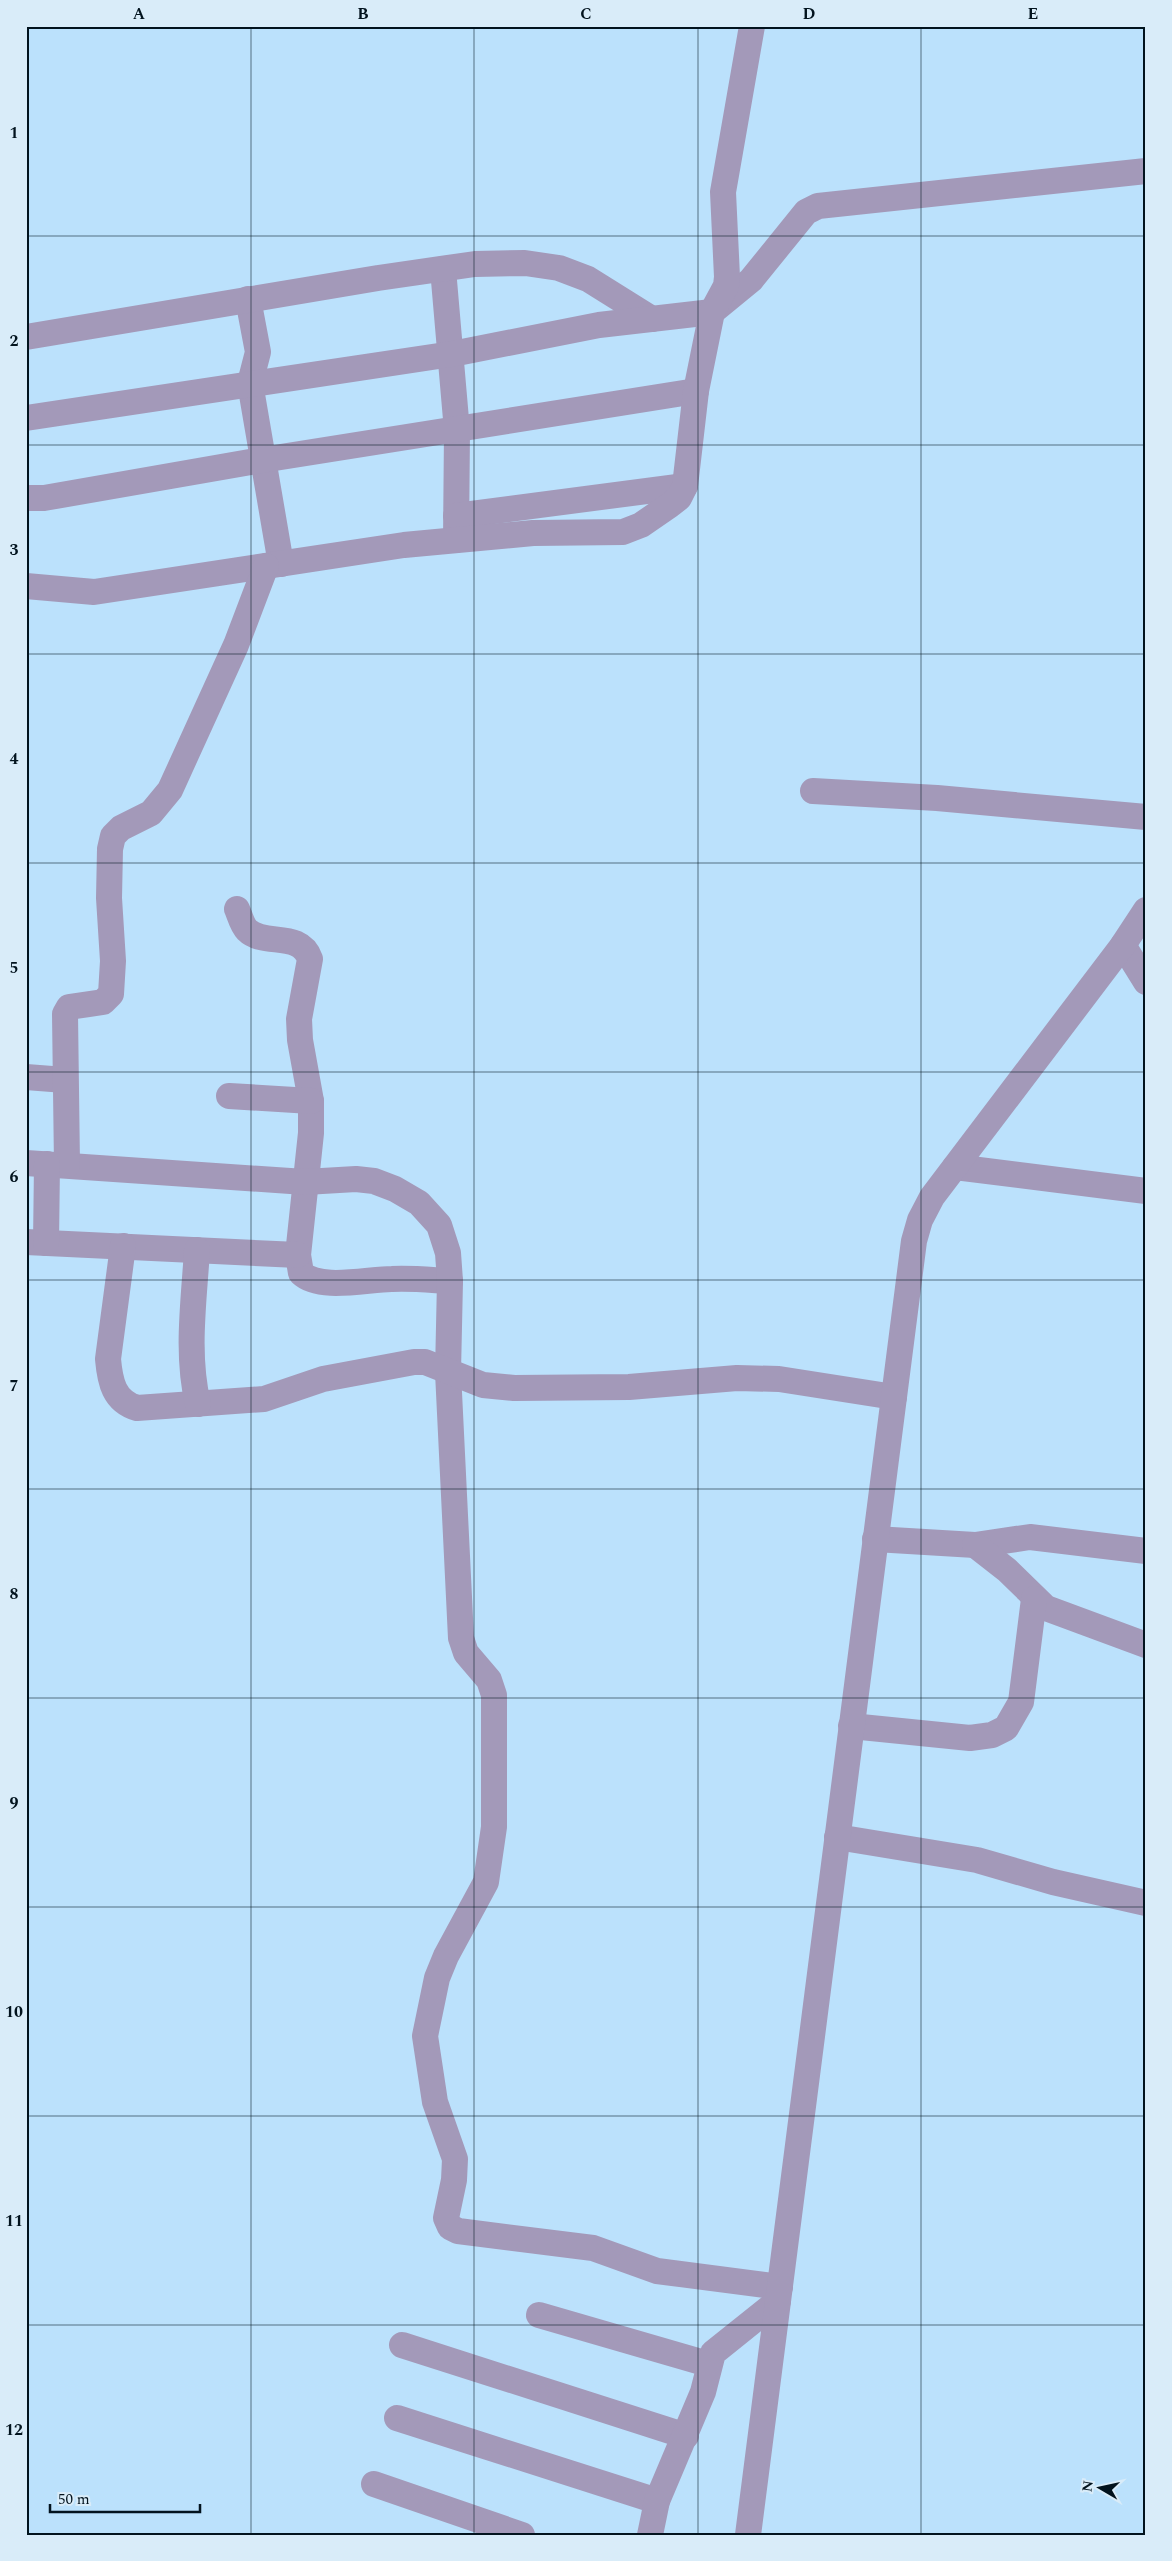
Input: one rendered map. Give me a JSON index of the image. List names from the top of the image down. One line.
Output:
{"scale_bar":"50 m","north":"left","grid":{"columns":["A","B","C","D","E"],"rows":["1","2","3","4","5","6","7","8","9","10","11","12"]}}
